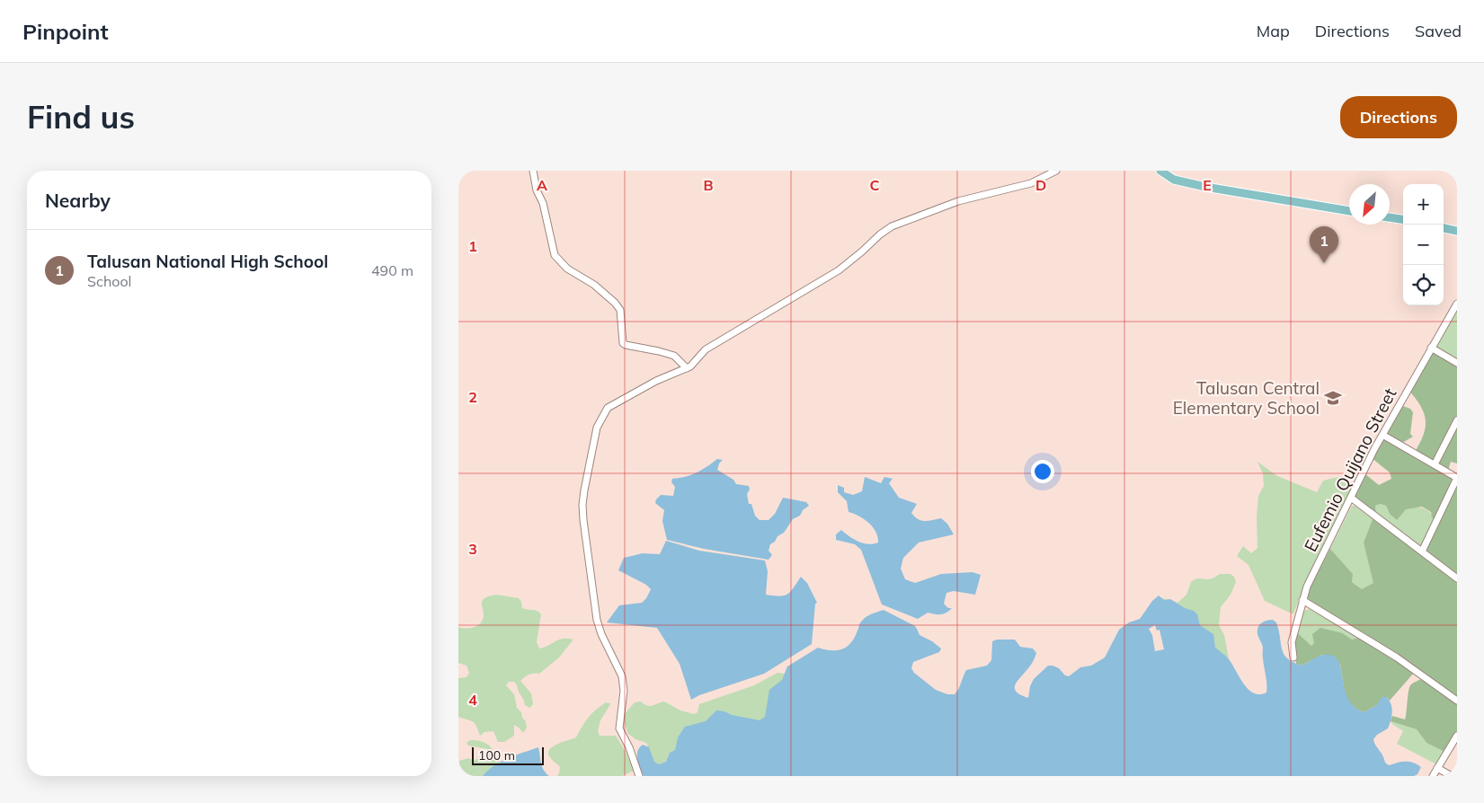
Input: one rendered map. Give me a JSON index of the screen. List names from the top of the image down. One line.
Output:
{"streets":{"street":["Eufemio Quijano Street"]},"places":{"school or university":["Talusan Central Elementary School"]},"scale_bar":"100 m","north":"bottom left","page":{"header":"Pinpoint","nav":["Map","Directions","Saved"],"buttons":"Directions","title":"Find us","heading":"Nearby","map_buttons":["+","−"],"pins":"1","list":[{"mark":"1","name":"Talusan National High School","note":"School","value":"490 m"}],"scale":"100 m"},"grid":{"columns":["A","B","C","D","E"],"rows":["1","2","3","4"]}}
